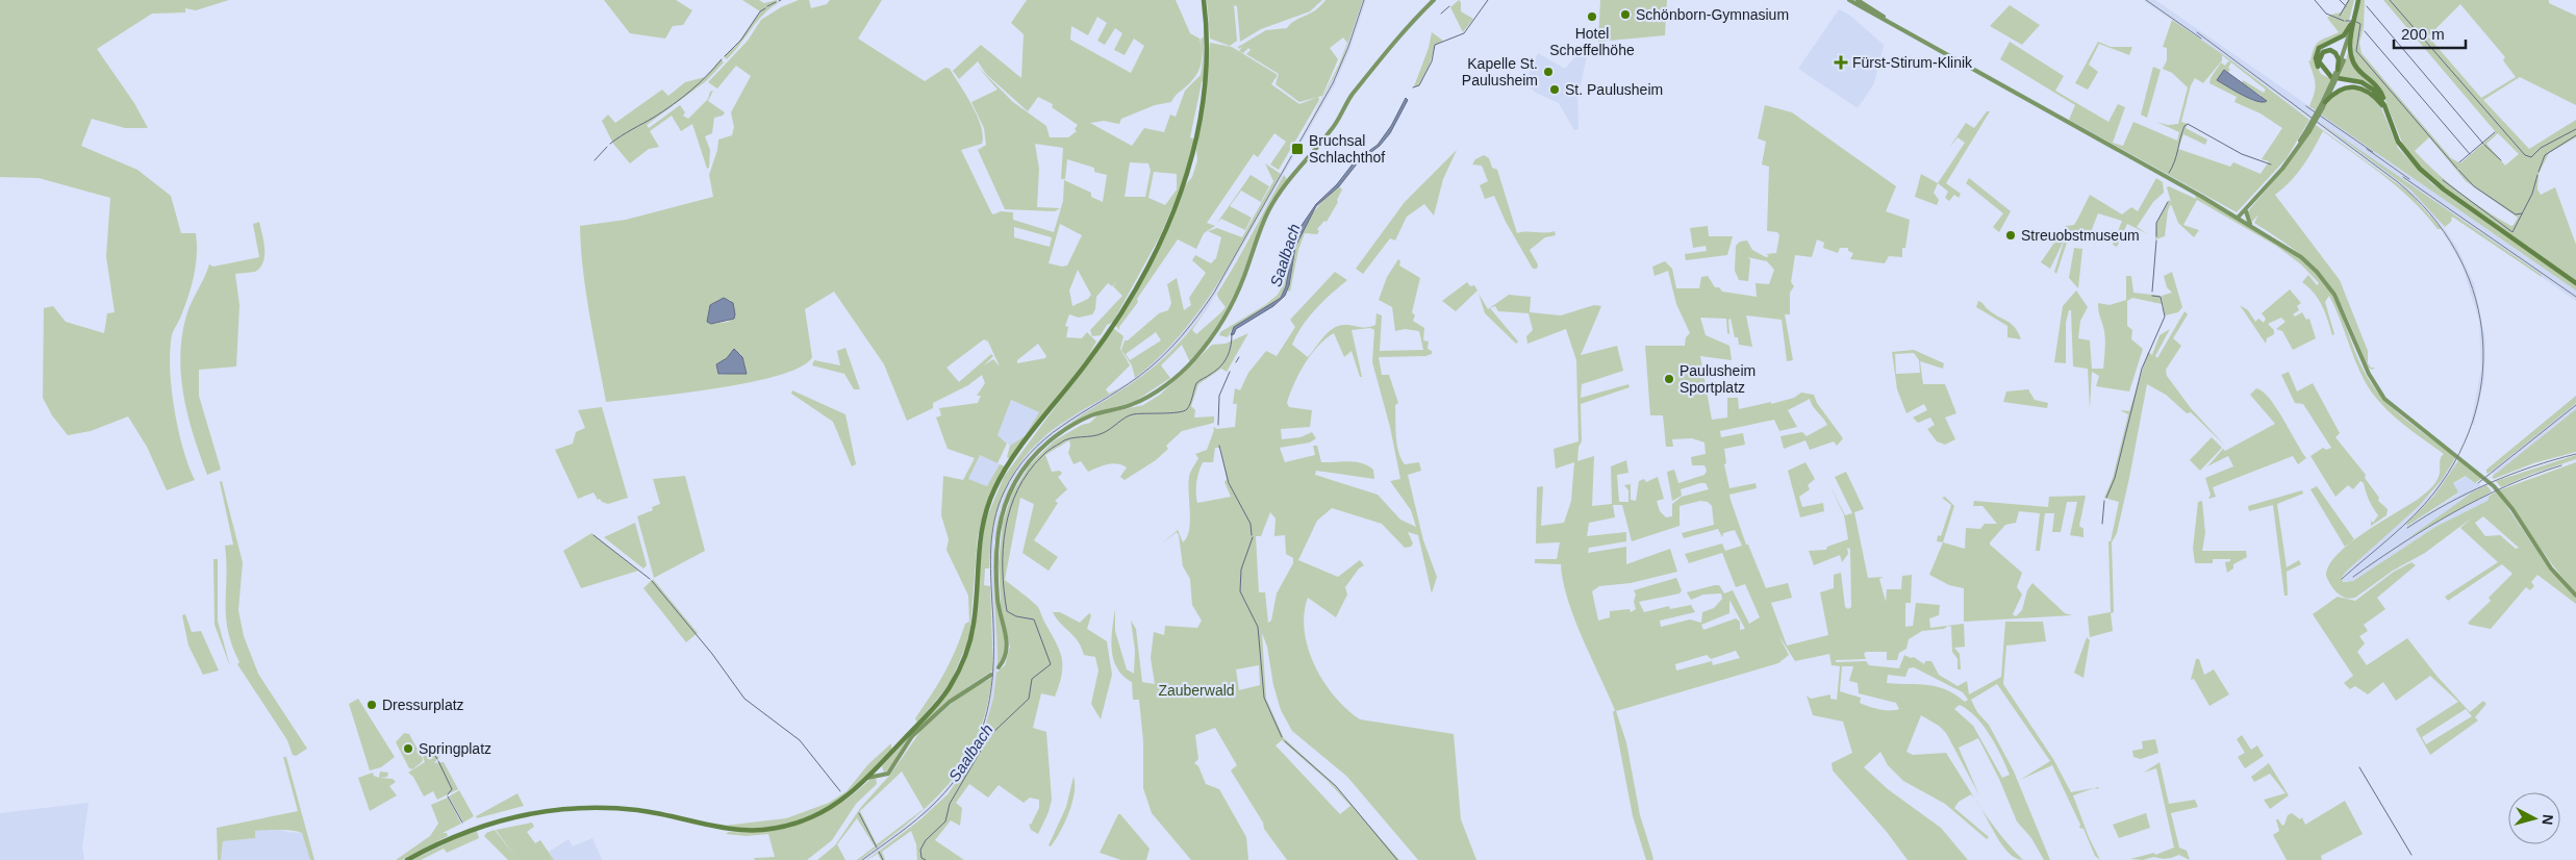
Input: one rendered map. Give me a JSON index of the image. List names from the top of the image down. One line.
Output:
{"water":["Saalbach"],"parks":["Zauberwald"],"places":{"other":["Schönborn-Gymnasium","Hotel Scheffelhöhe","Kapelle St. Paulusheim","St. Paulusheim","Streuobstmuseum","Paulusheim Sportplatz","Dressurplatz","Springplatz"],"health":["Fürst-Stirum-Klinik"],"transit":["Bruchsal Schlachthof"]},"scale_bar":"200 m","north":"right"}
